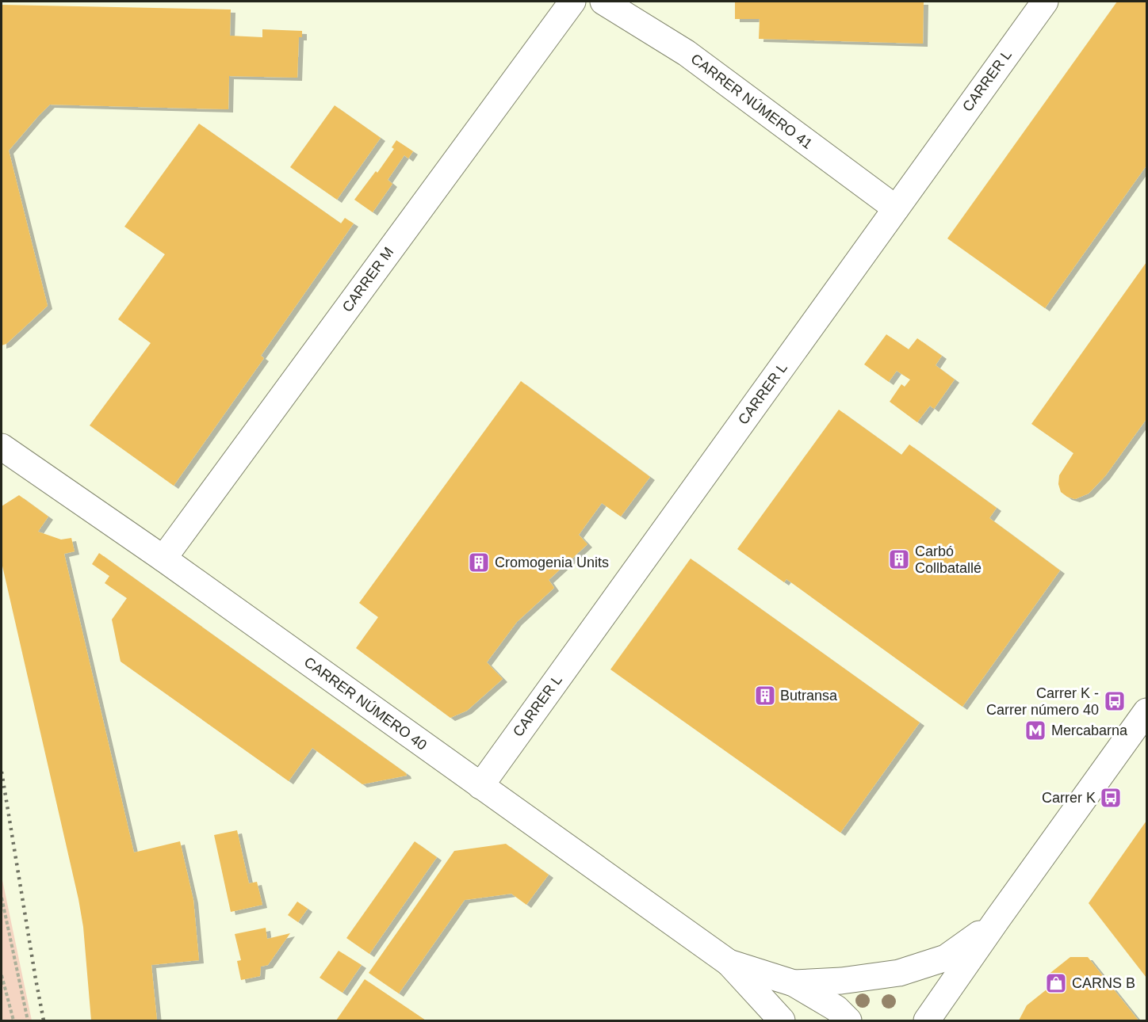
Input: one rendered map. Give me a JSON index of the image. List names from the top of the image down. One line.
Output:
{"streets":{"street":["CARRER L","CARRER NÚMERO 41","CARRER M","CARRER NÚMERO 40"]},"crossings":[["CARRER L","CARRER NÚMERO 41"],["CARRER L","CARRER NÚMERO 40"],["CARRER M","CARRER NÚMERO 40"]],"places":{"building":["Carbó Collbatallé","Cromogenia Units","Butransa"],"bus stop":["Carrer K - Carrer número 40","Carrer K"],"metro station":["Mercabarna"],"shop":["CARNS B"]}}
